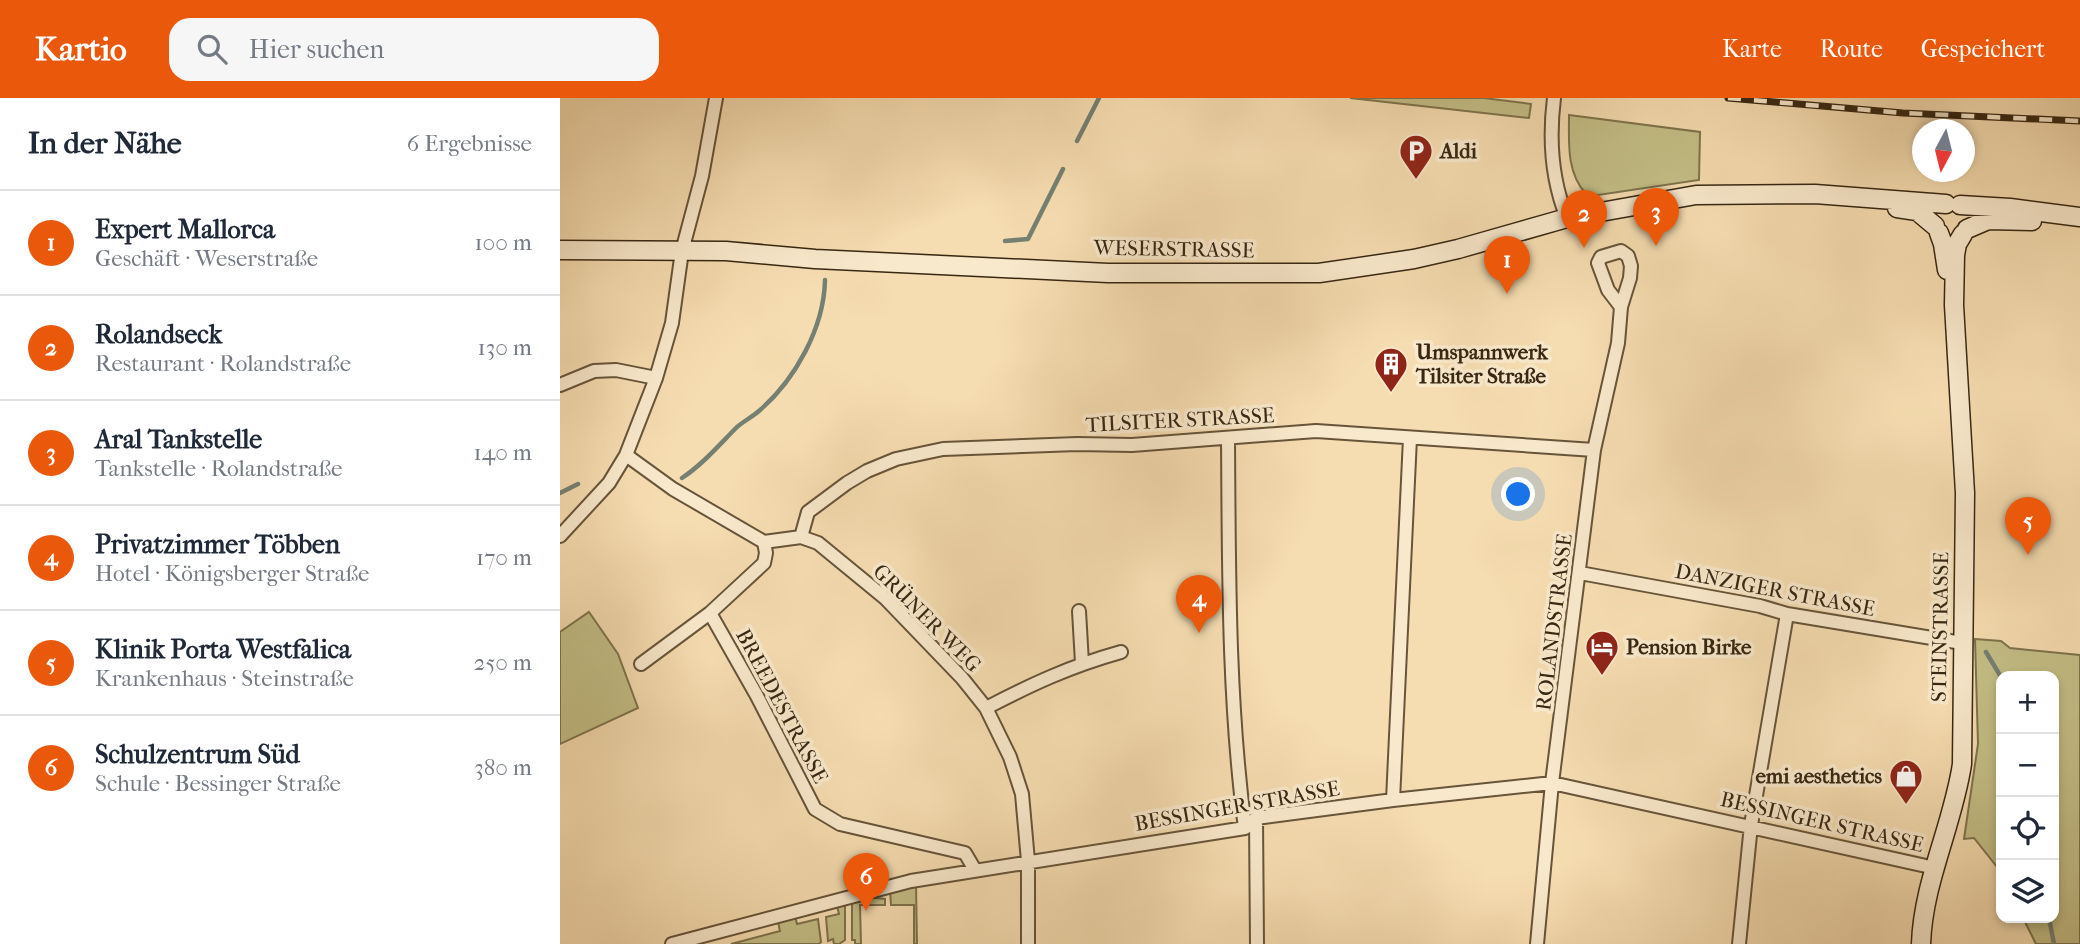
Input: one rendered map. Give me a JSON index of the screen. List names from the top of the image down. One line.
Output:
{"streets":{"street":["WESERSTRASSE","TILSITER STRASSE","DANZIGER STRASSE","GRÜNER WEG","ROLANDSTRASSE","STEINSTRASSE","BREEDESTRASSE","BESSINGER STRASSE"]},"crossings":[["WESERSTRASSE","STEINSTRASSE"],["TILSITER STRASSE","GRÜNER WEG"],["TILSITER STRASSE","ROLANDSTRASSE"],["DANZIGER STRASSE","ROLANDSTRASSE"],["DANZIGER STRASSE","STEINSTRASSE"],["GRÜNER WEG","BESSINGER STRASSE"],["ROLANDSTRASSE","BESSINGER STRASSE"],["STEINSTRASSE","BESSINGER STRASSE"],["BREEDESTRASSE","BESSINGER STRASSE"]],"places":{"parking":["Aldi"],"building":["Umspannwerk Tilsiter Straße"],"hotel":["Pension Birke"],"shop":["emi aesthetics"]},"north":"bottom","page":{"header":"Kartio","search":"Hier suchen","nav":["Karte","Route","Gespeichert"],"heading":["In der Nähe","6 Ergebnisse"],"pins":["3","2","1","5","4","6"],"list":[{"mark":"1","name":"Expert Mallorca","note":"Geschäft · Weserstraße","value":"100 m"},{"mark":"2","name":"Rolandseck","note":"Restaurant · Rolandstraße","value":"130 m"},{"mark":"3","name":"Aral Tankstelle","note":"Tankstelle · Rolandstraße","value":"140 m"},{"mark":"4","name":"Privatzimmer Többen","note":"Hotel · Königsberger Straße","value":"170 m"},{"mark":"5","name":"Klinik Porta Westfalica","note":"Krankenhaus · Steinstraße","value":"250 m"},{"mark":"6","name":"Schulzentrum Süd","note":"Schule · Bessinger Straße","value":"380 m"}],"map_buttons":["+","−"]}}
